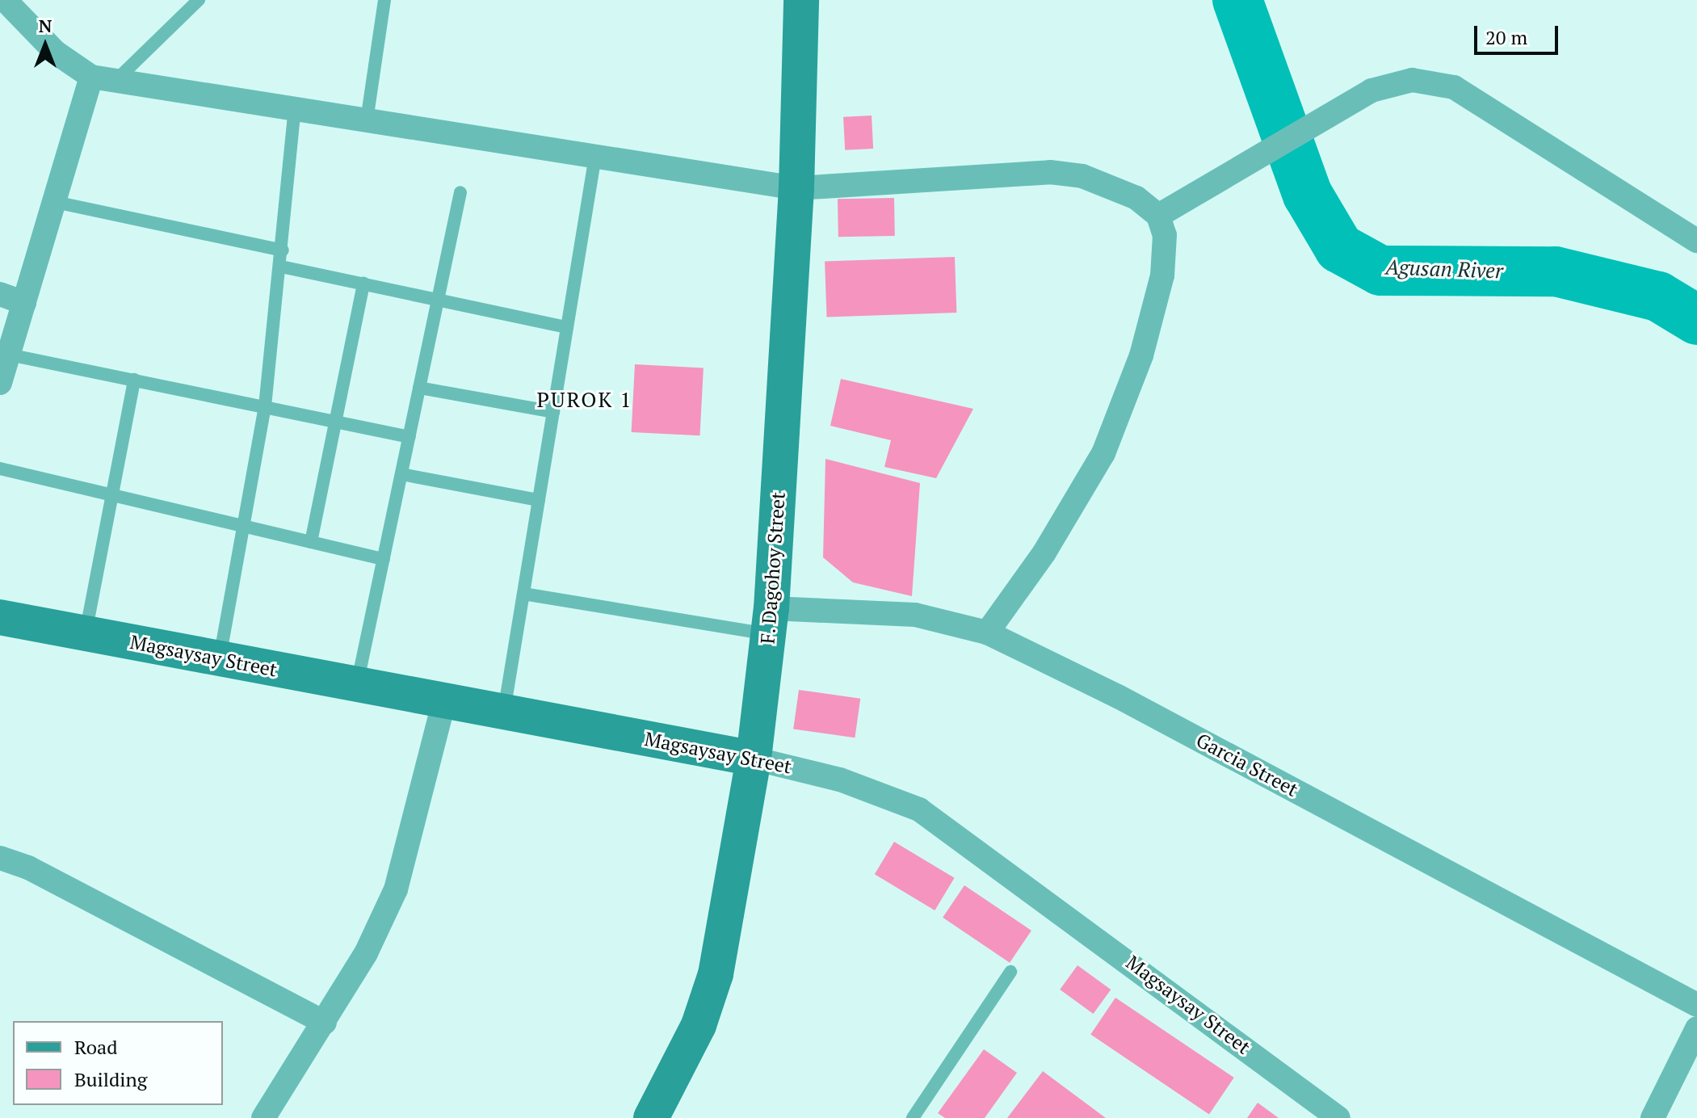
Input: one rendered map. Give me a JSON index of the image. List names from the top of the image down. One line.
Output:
{"streets":{"main road":["F. Dagohoy Street","Magsaysay Street"],"street":["Garcia Street"]},"crossings":[["F. Dagohoy Street","Magsaysay Street"],["F. Dagohoy Street","Garcia Street"]],"districts":["PUROK 1"],"water":["Agusan River"],"legend":["Road","Building"],"scale_bar":"20 m","north":"top"}
